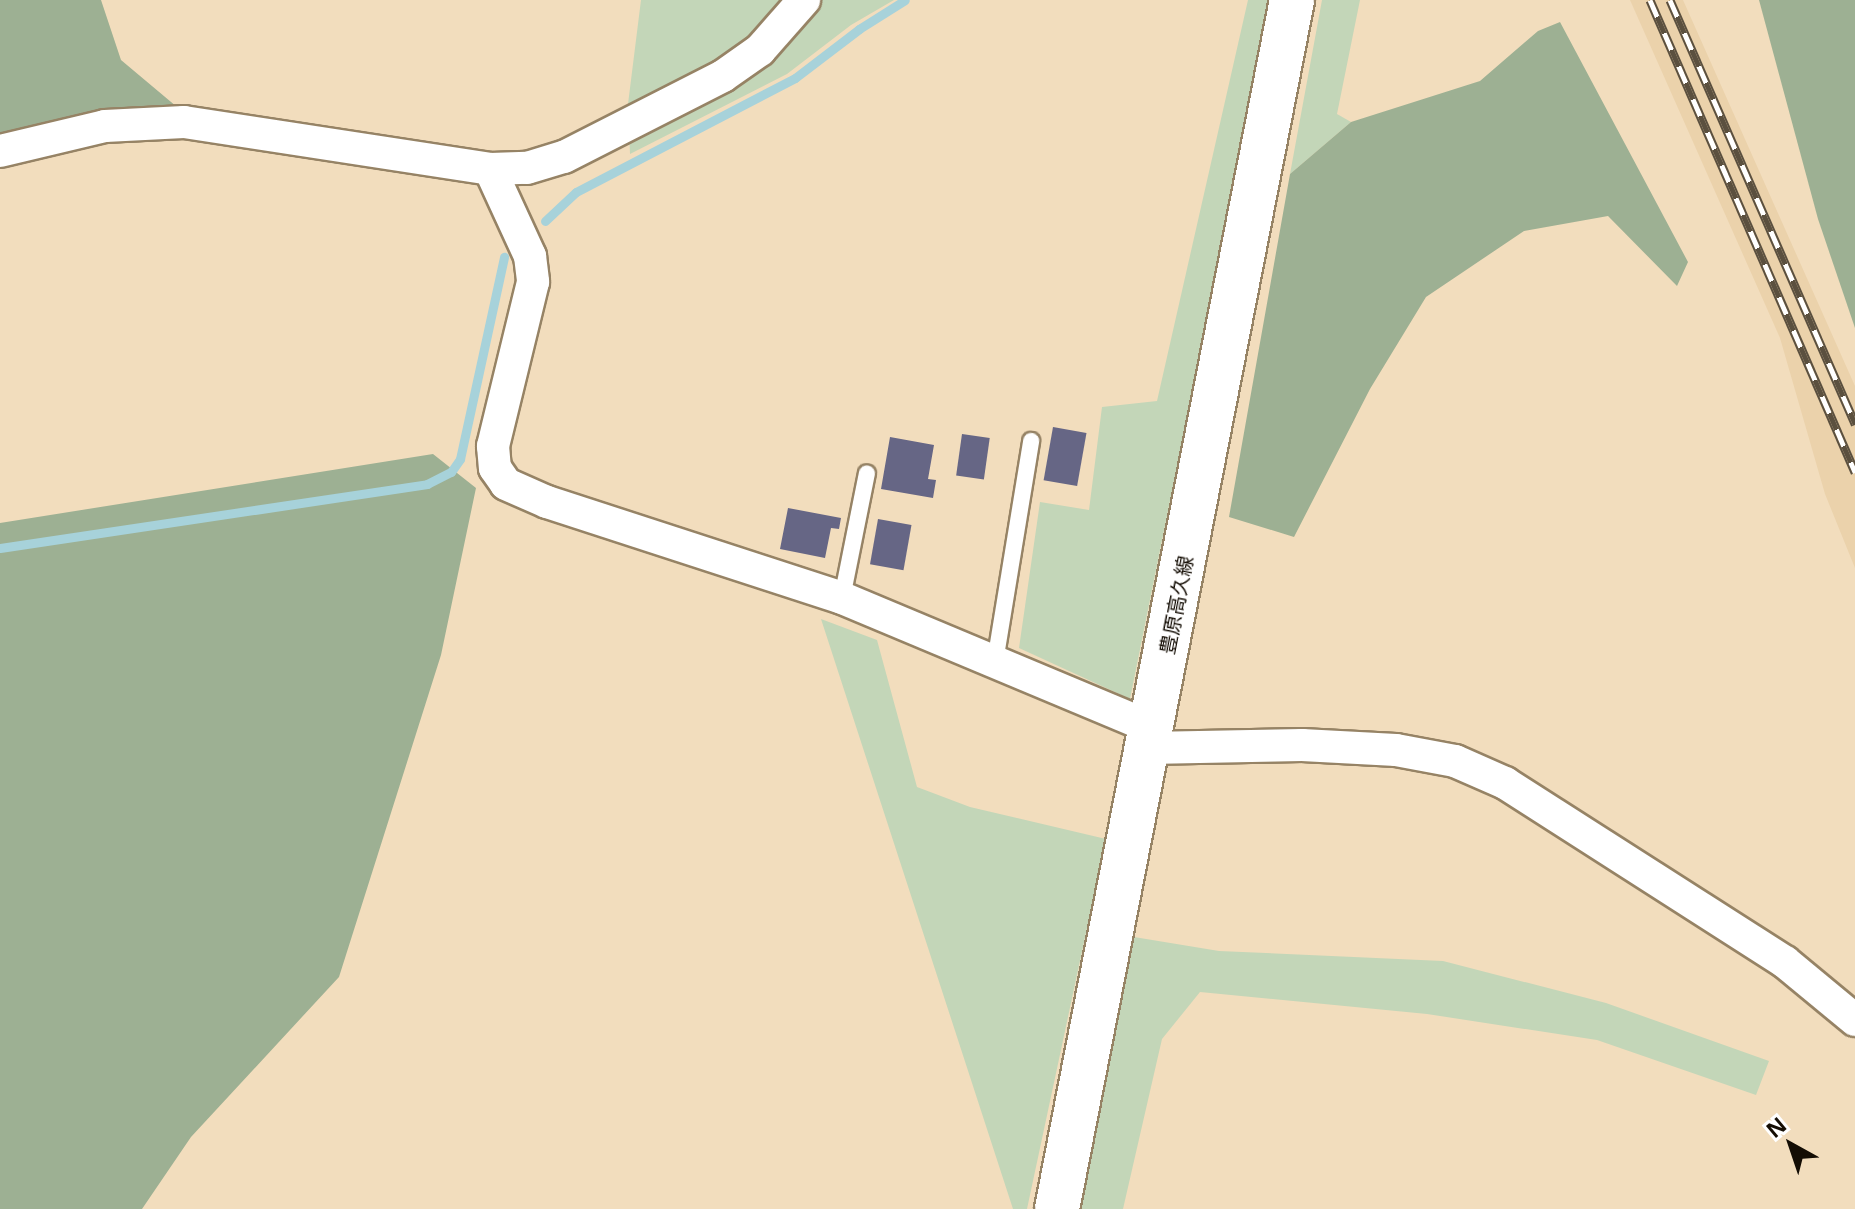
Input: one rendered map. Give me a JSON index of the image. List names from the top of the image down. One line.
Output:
{"streets":{"main road":["豊原高久線"]},"north":"top left"}
